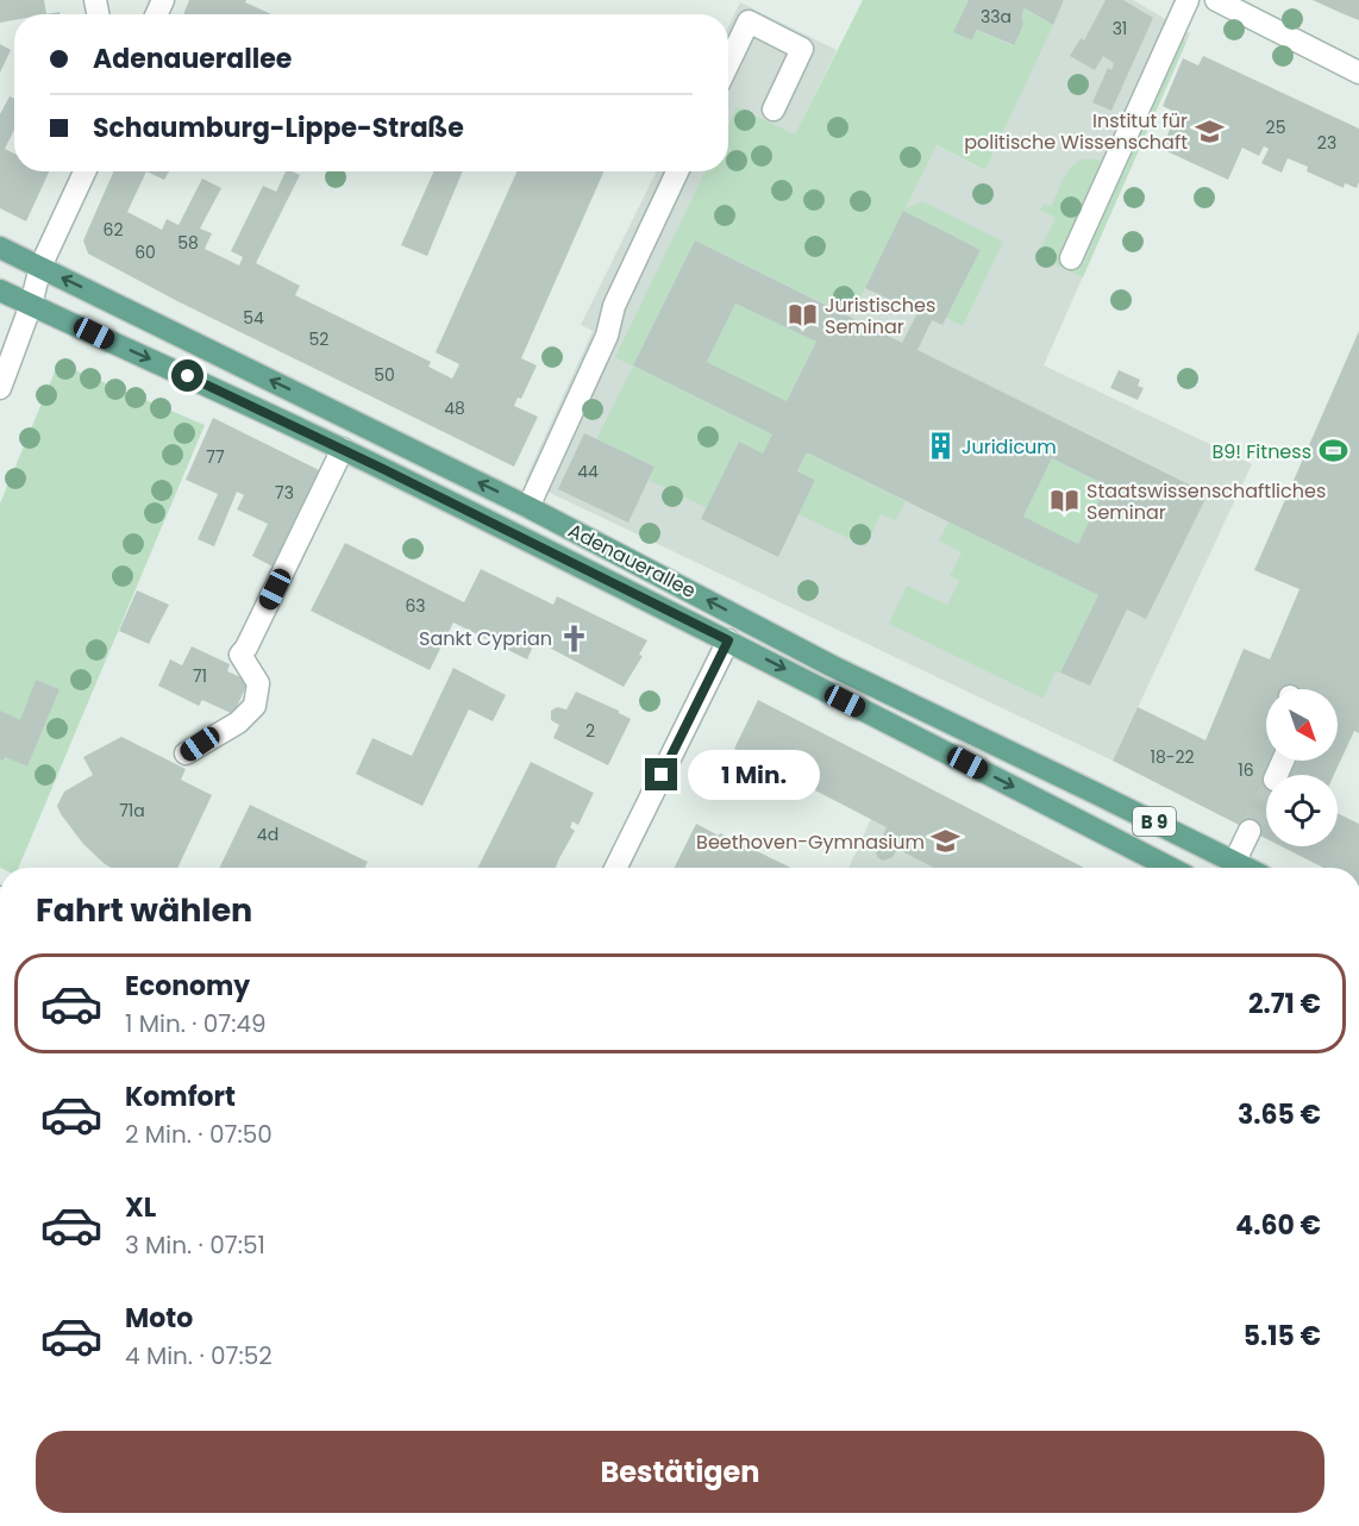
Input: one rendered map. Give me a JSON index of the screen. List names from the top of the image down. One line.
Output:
{"streets":{"main road":["Adenauerallee","B 9"]},"places":{"school or university":["Institut für politische Wissenschaft","Beethoven-Gymnasium"],"library":["Juristisches Seminar","Staatswissenschaftliches Seminar"],"building":["Juridicum"],"sports":["B9! Fitness"],"church":["Sankt Cyprian"]},"house_numbers":["33a","31","25","23","62","58","60","54","52","50","48","77","44","73","63","71","2","18-22","16","71a","4d"],"north":"bottom right","page":{"banner":["Adenauerallee","Schaumburg-Lippe-Straße"],"bubble":"1 Min.","heading":"Fahrt wählen","list":[{"name":"Economy","note":"1 Min. · 07:49","value":"2.71 €"},{"name":"Komfort","note":"2 Min. · 07:50","value":"3.65 €"},{"name":"XL","note":"3 Min. · 07:51","value":"4.60 €"},{"name":"Moto","note":"4 Min. · 07:52","value":"5.15 €"}],"buttons":"Bestätigen"}}
